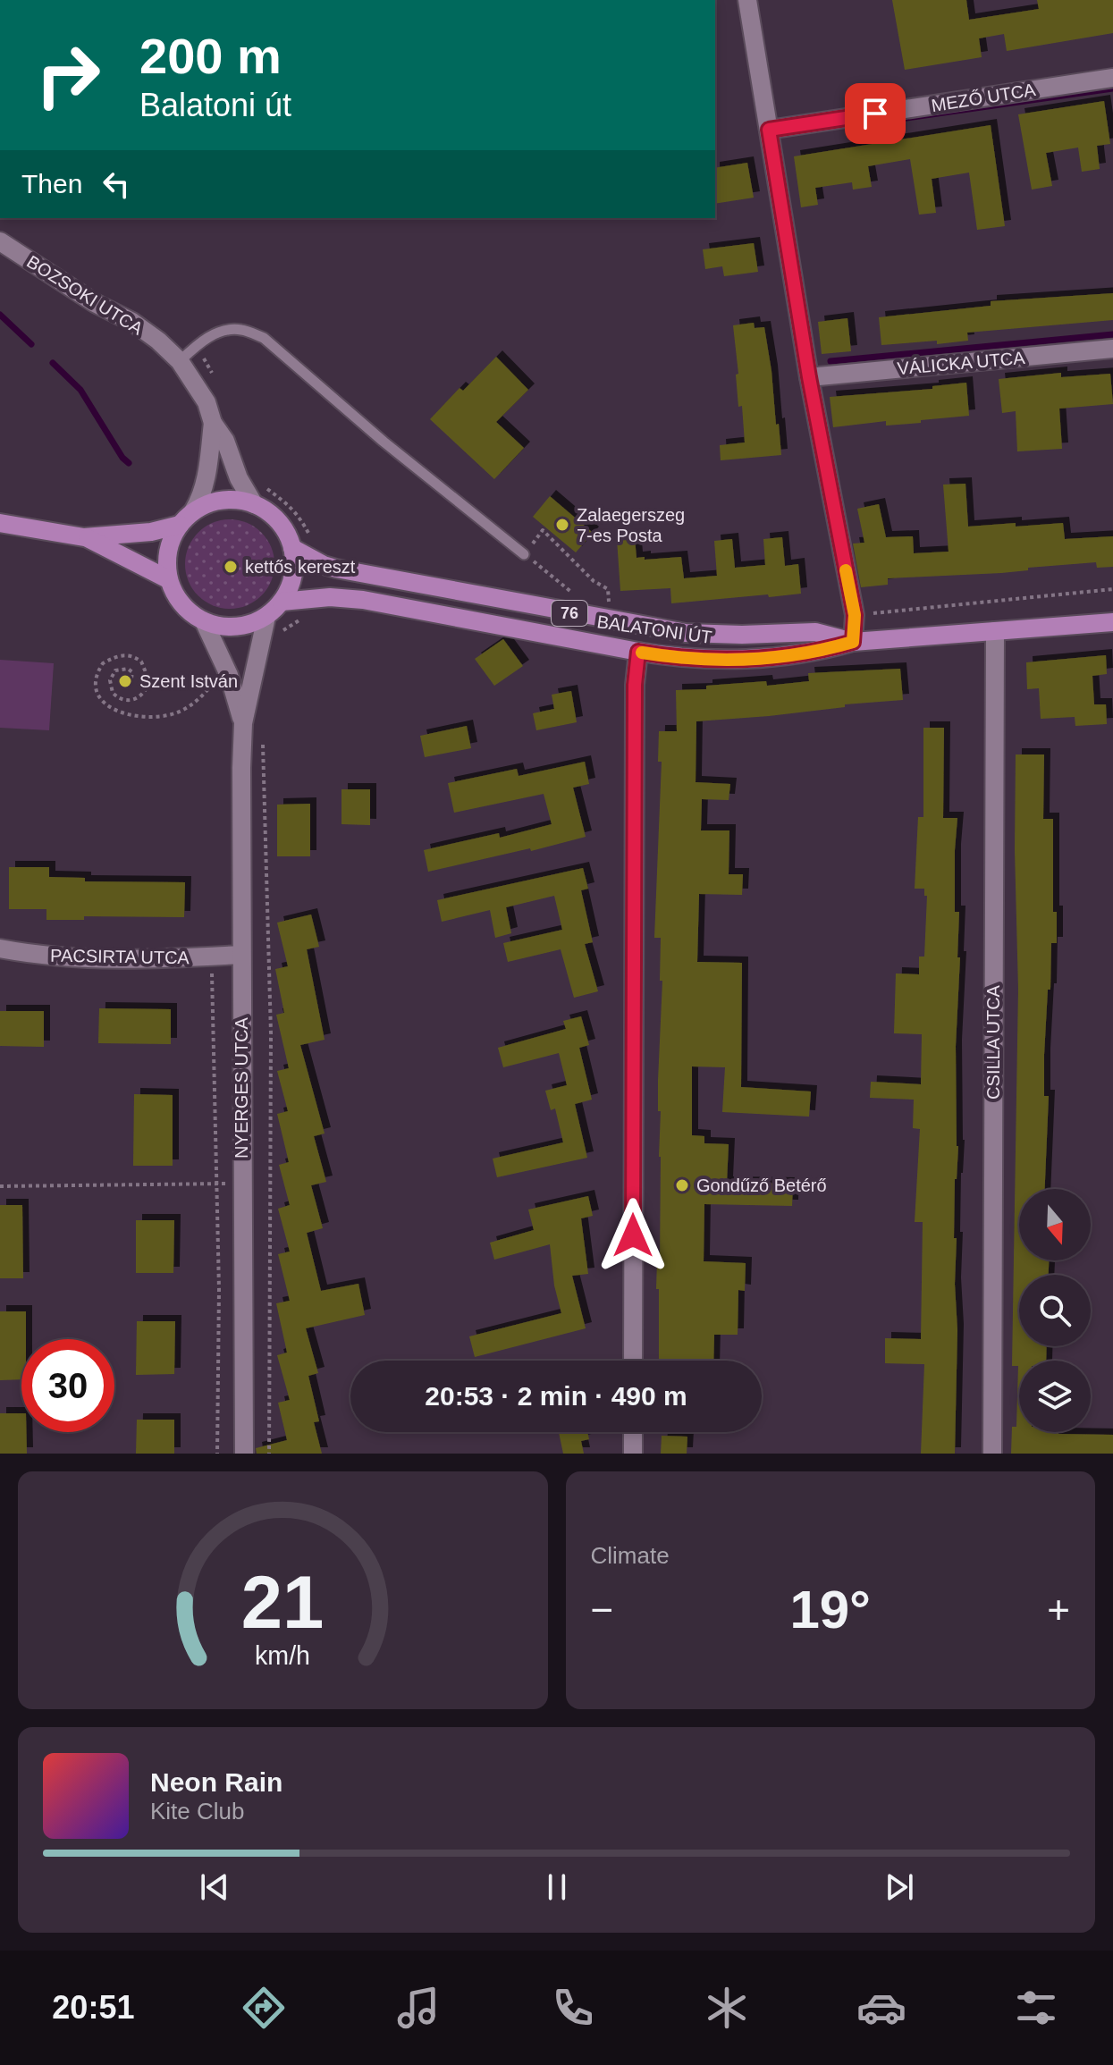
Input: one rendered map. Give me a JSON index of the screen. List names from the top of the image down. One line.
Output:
{"streets":{"main road":["76","BALATONI ÚT"],"street":["MEZŐ UTCA","BOZSOKI UTCA","VÁLICKA UTCA","PACSIRTA UTCA","CSILLA UTCA","NYERGES UTCA"]},"crossings":[["BOZSOKI UTCA","BALATONI ÚT"],["BOZSOKI UTCA","NYERGES UTCA"],["BALATONI ÚT","CSILLA UTCA"],["BALATONI ÚT","NYERGES UTCA"],["PACSIRTA UTCA","NYERGES UTCA"]],"places":["Zalaegerszeg 7-es Posta","kettős kereszt","Szent István","Gondűző Betérő"],"north":"bottom","page":{"turn":["200 m","Balatoni út"],"then":"Then","limit":"30","trip":"20:53 · 2 min · 490 m","tile":"Climate","heat":["−","19°","+"],"song":["Neon Rain","Kite Club"],"tabs":"20:51","gauge":["21","km/h"]}}
